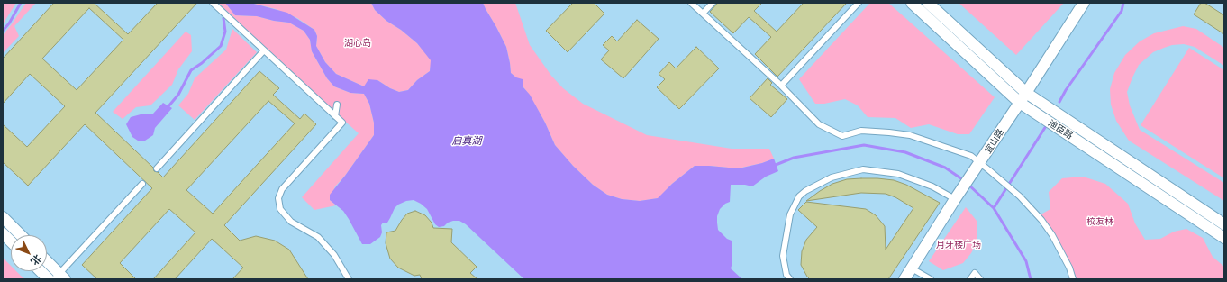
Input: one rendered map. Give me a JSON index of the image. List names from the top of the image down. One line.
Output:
{"streets":{"street":["迪臣路","宜山路"]},"crossings":[["迪臣路","宜山路"]],"water":["启真湖"],"parks":["湖心岛","校友林","月牙楼广场"],"north":"bottom right"}
